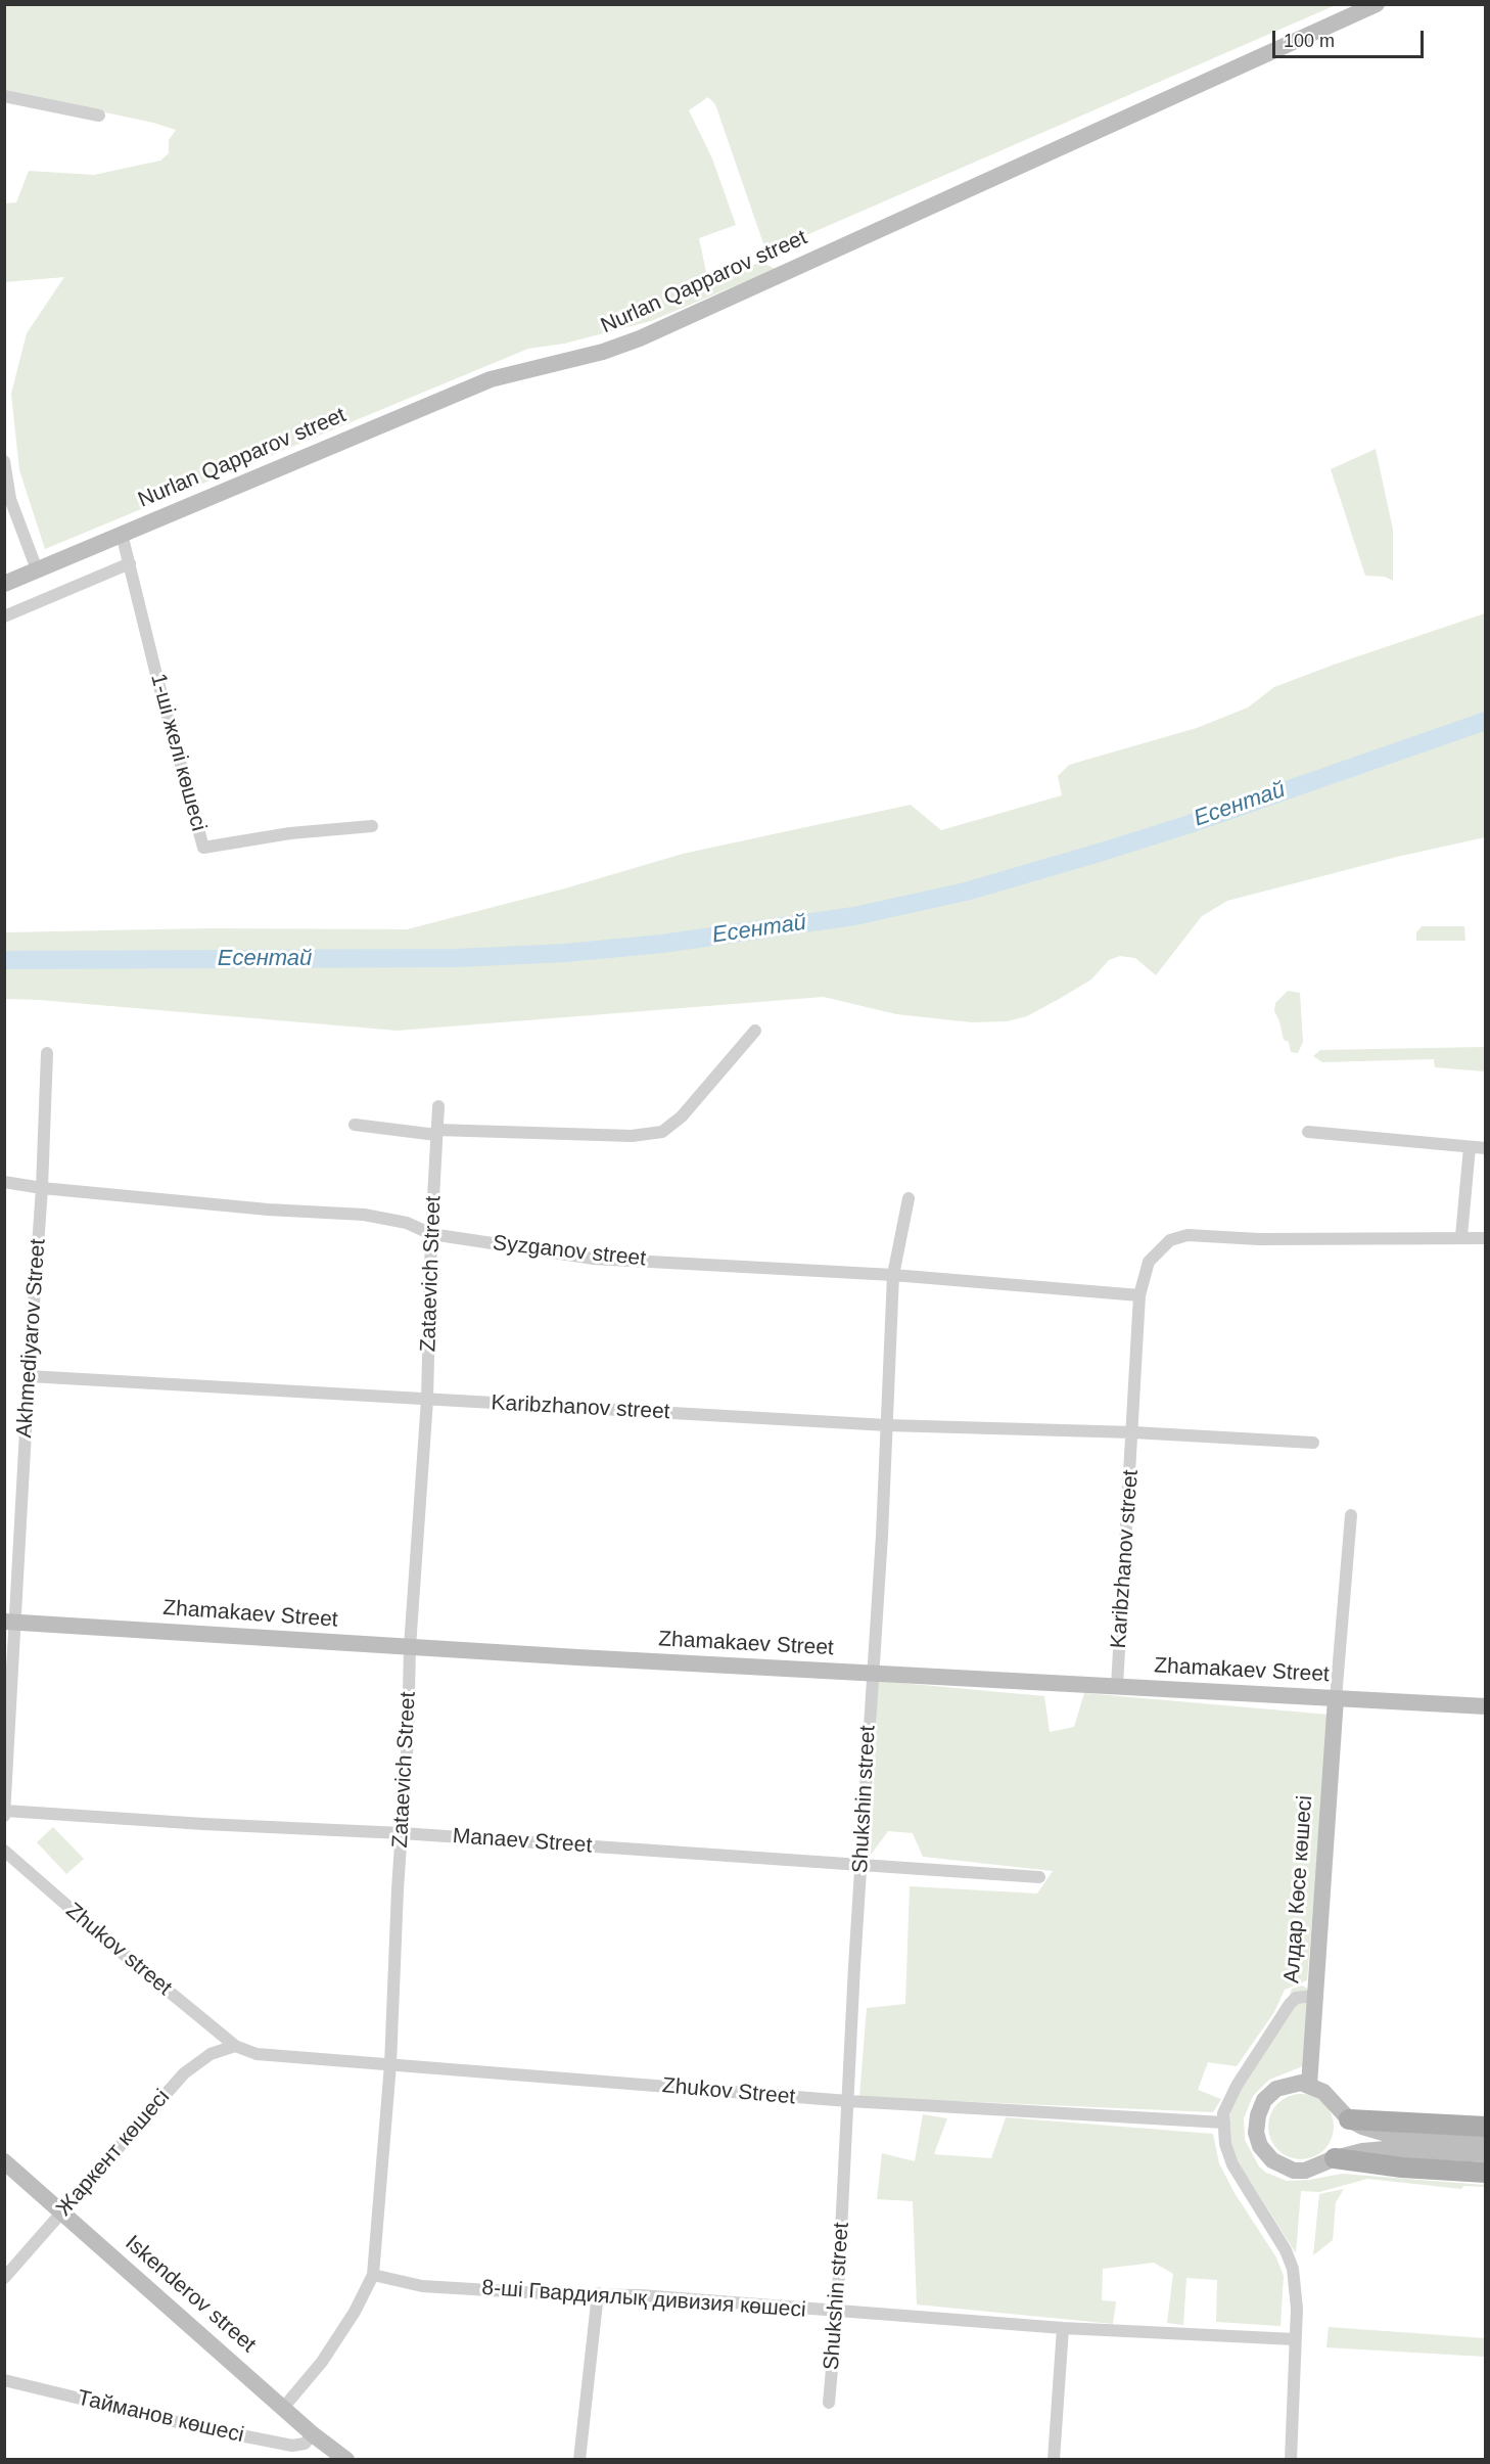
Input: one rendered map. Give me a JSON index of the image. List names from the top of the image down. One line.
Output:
{"streets":{"street":["Nurlan Qapparov street","1-ші желі көшесі","Syzganov street","Zataevich Street","Akhmediyarov Street","Karibzhanov street","Zhamakaev Street","Shukshin street","Manaev Street","Алдар Көсе көшесі","Zhukov street","Zhukov Street","Жаркент көшесі","Iskenderov street","8-ші Гвардиялық дивизия көшесі","Тайманов көшесі"]},"crossings":[["Syzganov street","Zataevich Street"],["Syzganov street","Akhmediyarov Street"],["Syzganov street","Karibzhanov street"],["Syzganov street","Shukshin street"],["Zataevich Street","Karibzhanov street"],["Zataevich Street","Zhamakaev Street"],["Zataevich Street","Manaev Street"],["Zataevich Street","Zhukov Street"],["Zataevich Street","Iskenderov street"],["Zataevich Street","8-ші Гвардиялық дивизия көшесі"],["Akhmediyarov Street","Karibzhanov street"],["Akhmediyarov Street","Zhamakaev Street"],["Akhmediyarov Street","Manaev Street"],["Karibzhanov street","Zhamakaev Street"],["Karibzhanov street","Shukshin street"],["Zhamakaev Street","Shukshin street"],["Zhamakaev Street","Алдар Көсе көшесі"],["Shukshin street","Manaev Street"],["Shukshin street","Zhukov Street"],["Shukshin street","8-ші Гвардиялық дивизия көшесі"],["Zhukov street","Zhukov Street"],["Zhukov street","Жаркент көшесі"],["Zhukov Street","Жаркент көшесі"],["Жаркент көшесі","Iskenderov street"],["Iskenderov street","Тайманов көшесі"]],"water":["Есентай"],"scale_bar":"100 m"}
